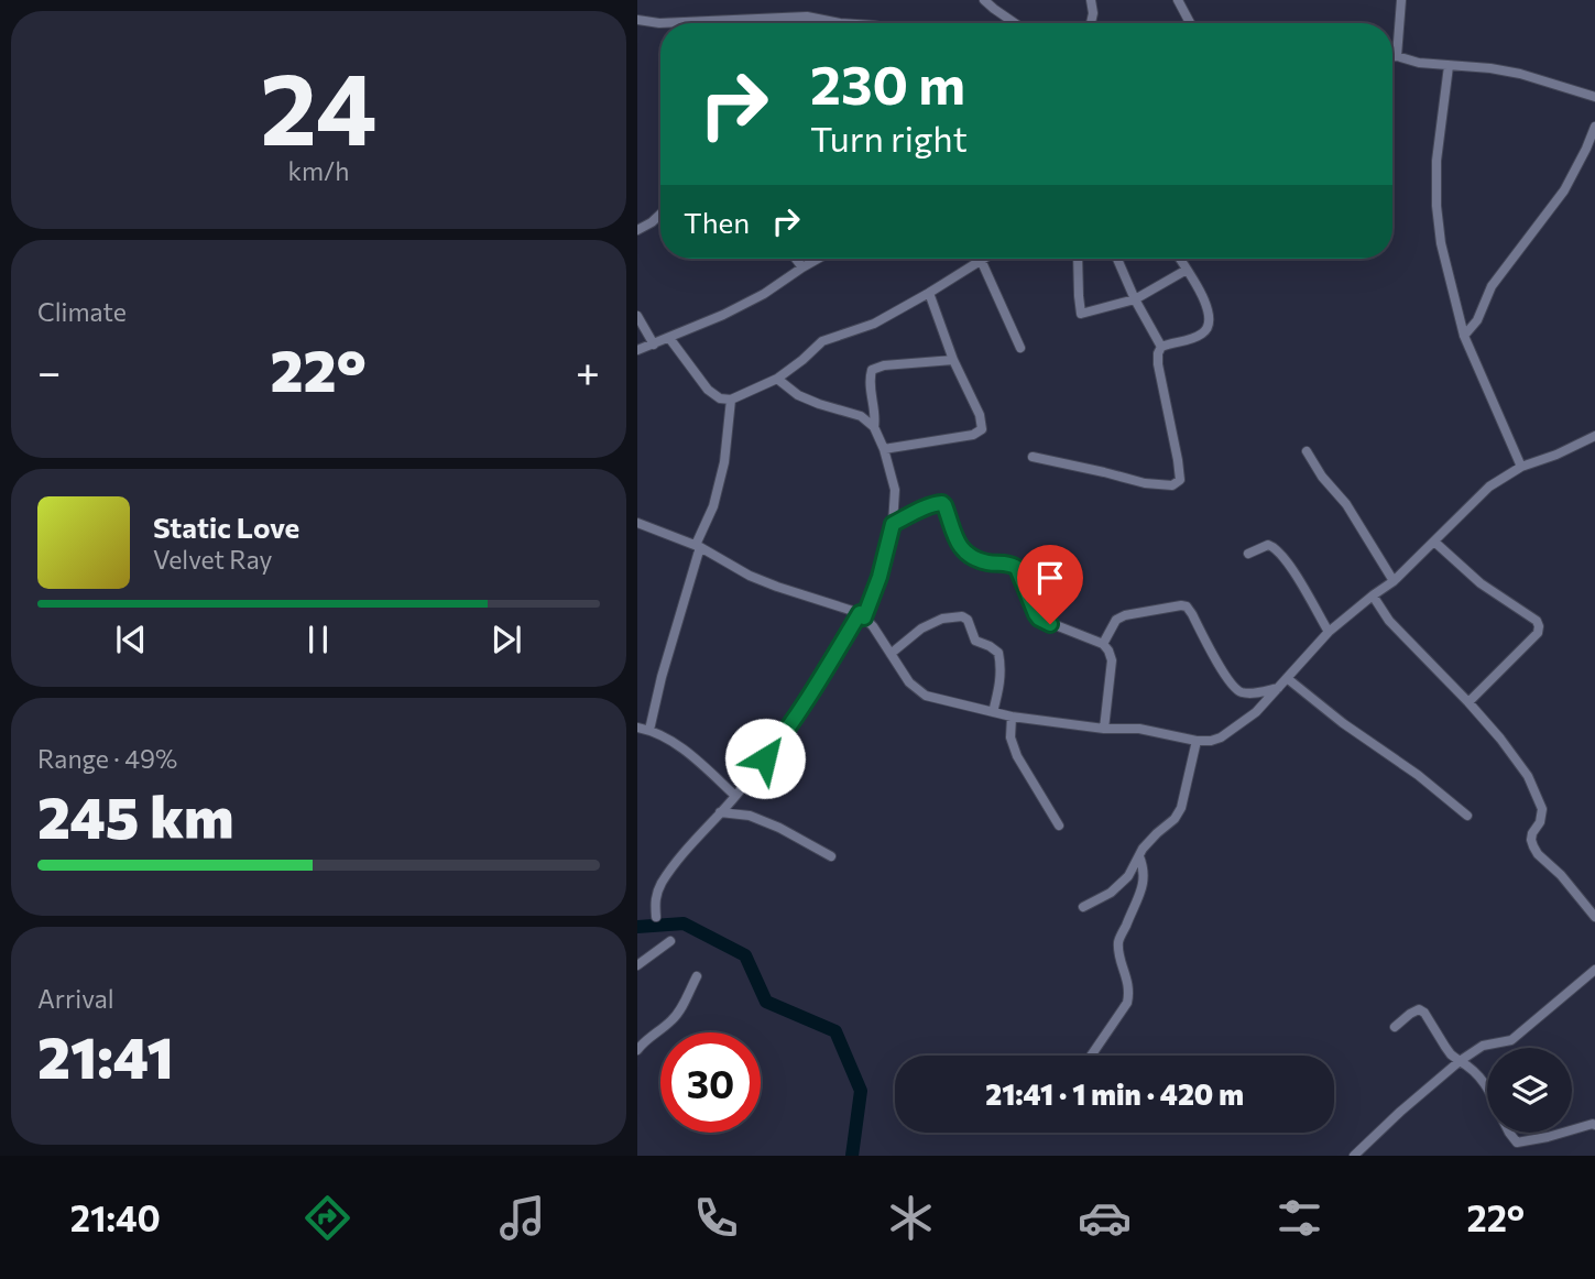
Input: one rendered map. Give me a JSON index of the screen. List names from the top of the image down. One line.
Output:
{"page":{"tile":[["24","km/h"],"Climate",["Range · 49%","245 km"],["Arrival","21:41"]],"turn":["230 m","Turn right"],"then":"Then","heat":["−","22°","+"],"song":["Static Love","Velvet Ray"],"limit":"30","trip":"21:41 · 1 min · 420 m","tabs":["21:40","22°"]}}
